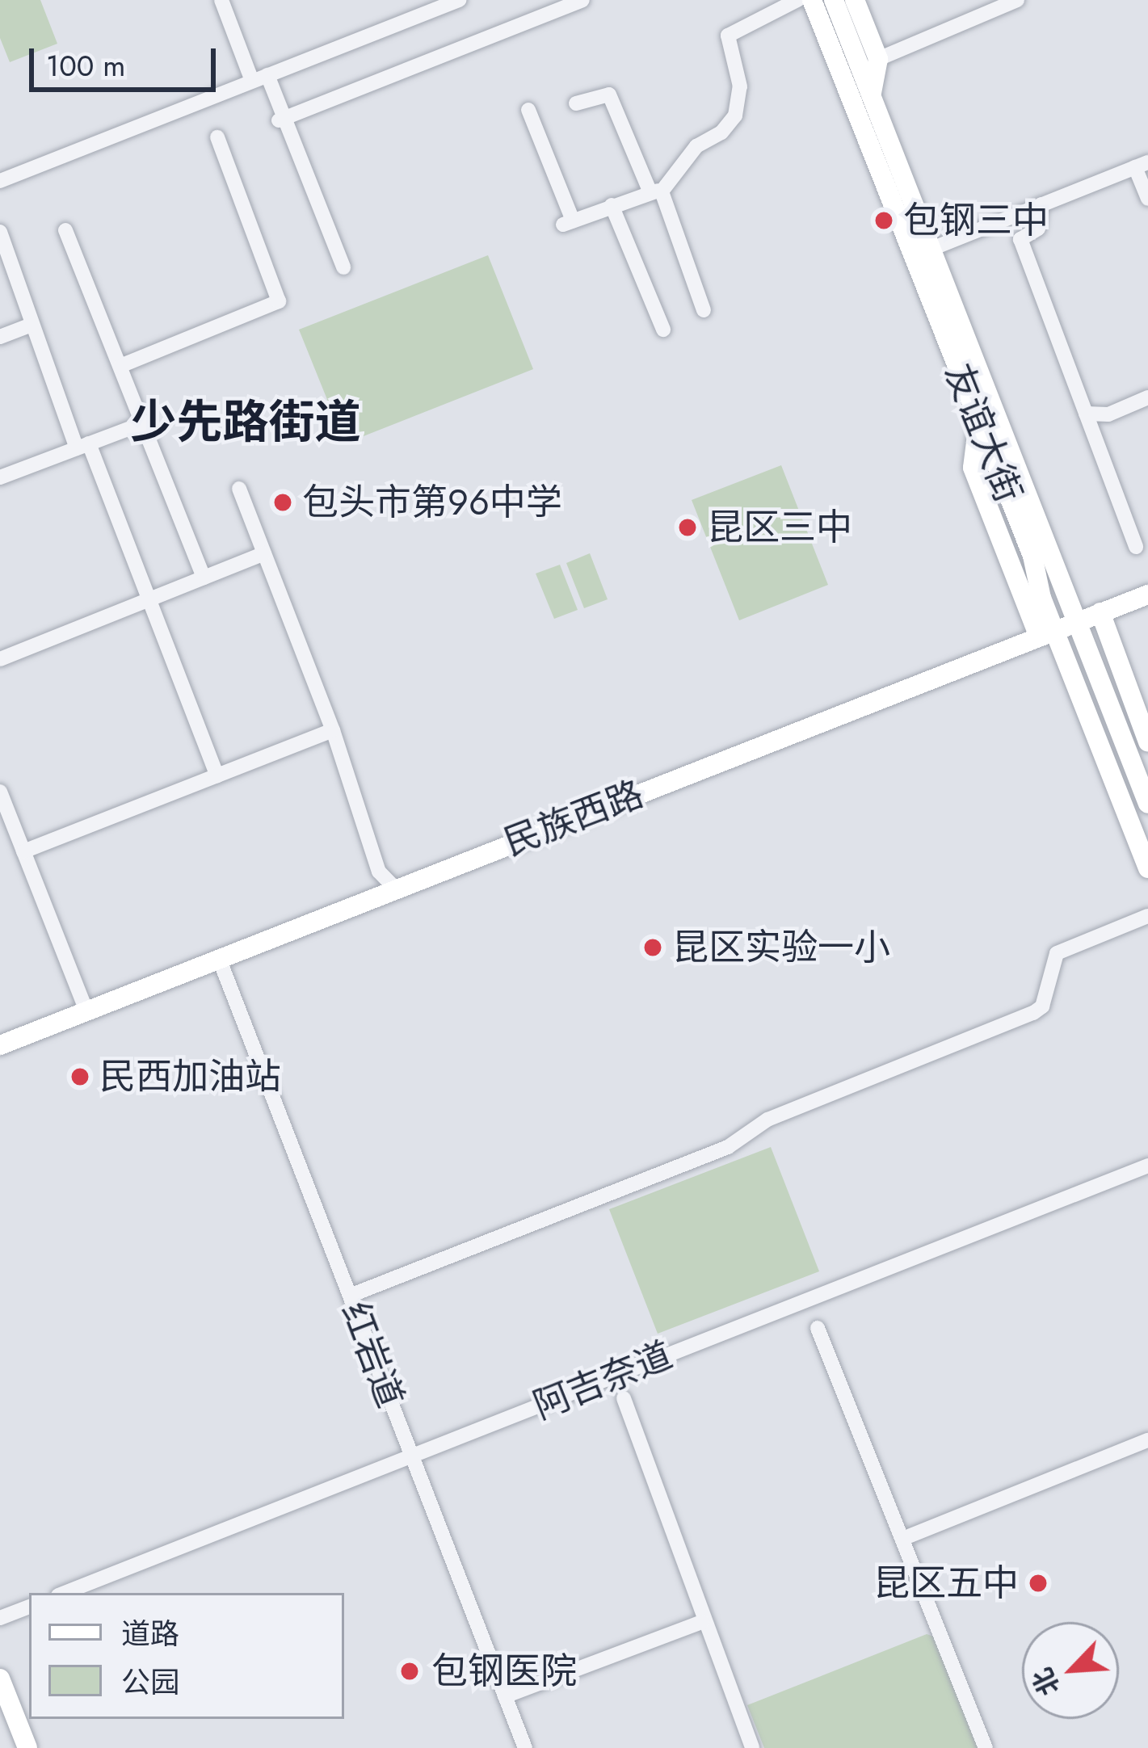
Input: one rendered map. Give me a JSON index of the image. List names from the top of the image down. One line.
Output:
{"streets":{"main road":["友谊大街","民族西路"],"street":["红岩道","阿吉奈道"]},"crossings":[["友谊大街","民族西路"],["民族西路","红岩道"],["红岩道","阿吉奈道"]],"districts":["少先路街道"],"places":["包钢三中","包头市第96中学","昆区三中","昆区实验一小","民西加油站","昆区五中","包钢医院"],"legend":["道路","公园"],"scale_bar":"100 m","north":"bottom left"}
